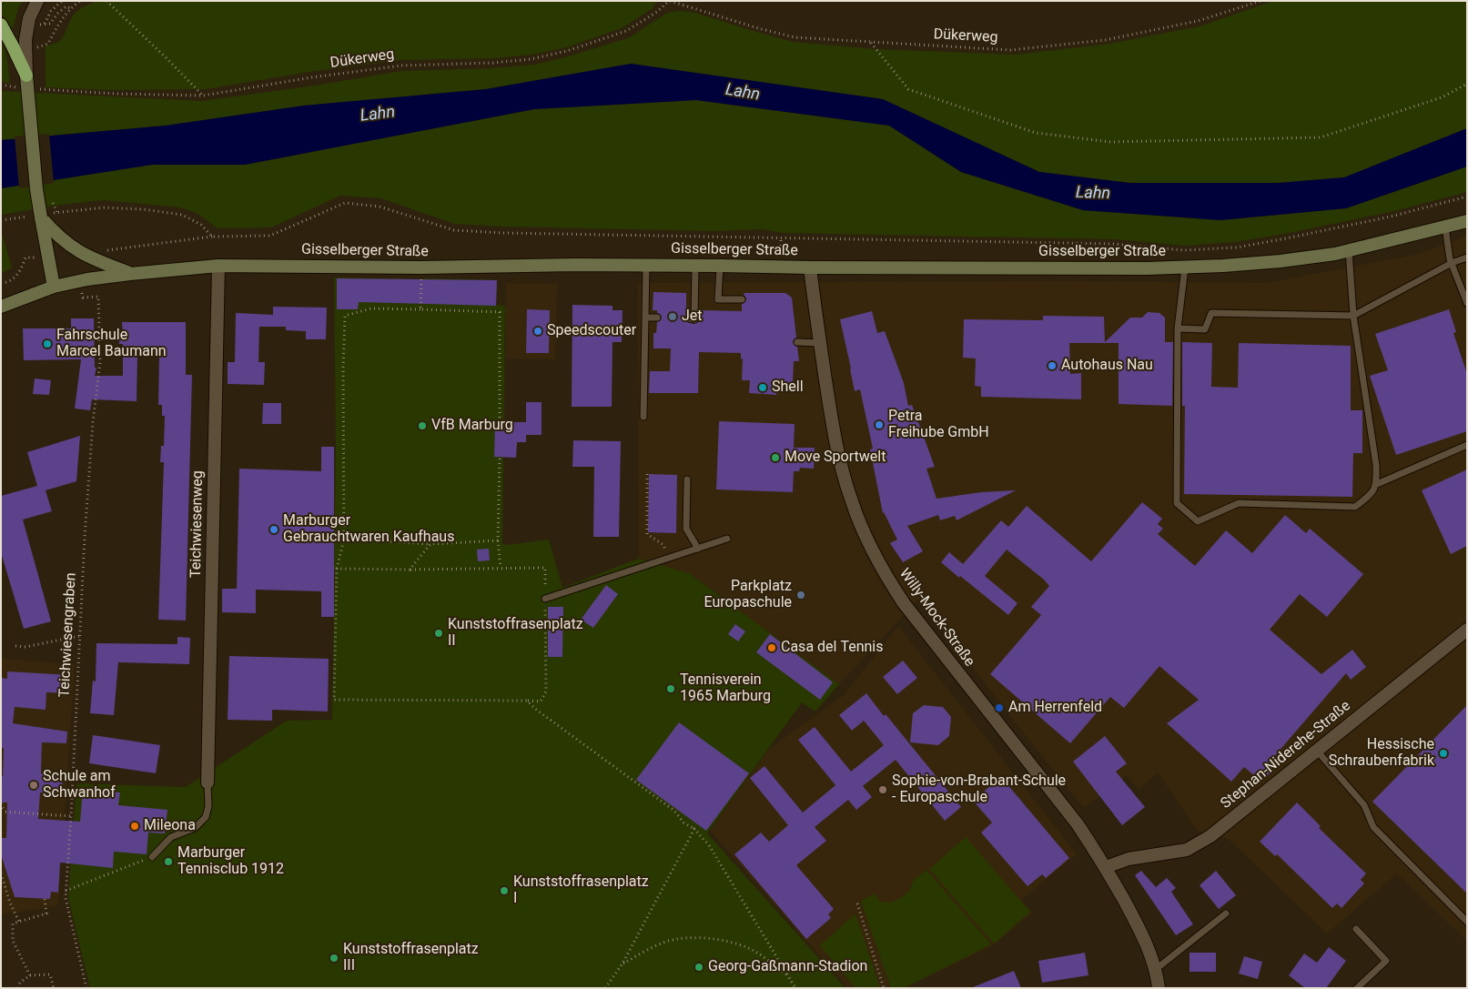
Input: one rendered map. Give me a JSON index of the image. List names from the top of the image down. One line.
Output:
{"streets":{"main road":["Gisselberger Straße"],"street":["Teichwiesenweg","Willy-Mock-Straße","Stephan-Niderehe-Straße"],"path":["Dükerweg","Teichwiesengraben"]},"crossings":[["Gisselberger Straße","Teichwiesenweg"],["Gisselberger Straße","Willy-Mock-Straße"],["Willy-Mock-Straße","Stephan-Niderehe-Straße"]],"water":["Lahn"],"places":["Jet","Speedscouter","Fahrschule Marcel Baumann","Autohaus Nau","Shell","Petra Freihube GmbH","VfB Marburg","Move Sportwelt","Marburger Gebrauchtwaren Kaufhaus","Parkplatz Europaschule","Kunststoffrasenplatz II","Casa del Tennis","Tennisverein 1965 Marburg","Am Herrenfeld","Hessische Schraubenfabrik","Schule am Schwanhof","Sophie-von-Brabant-Schule - Europaschule","Mileona","Marburger Tennisclub 1912","Kunststoffrasenplatz I","Kunststoffrasenplatz III","Georg-Gaßmann-Stadion"]}
